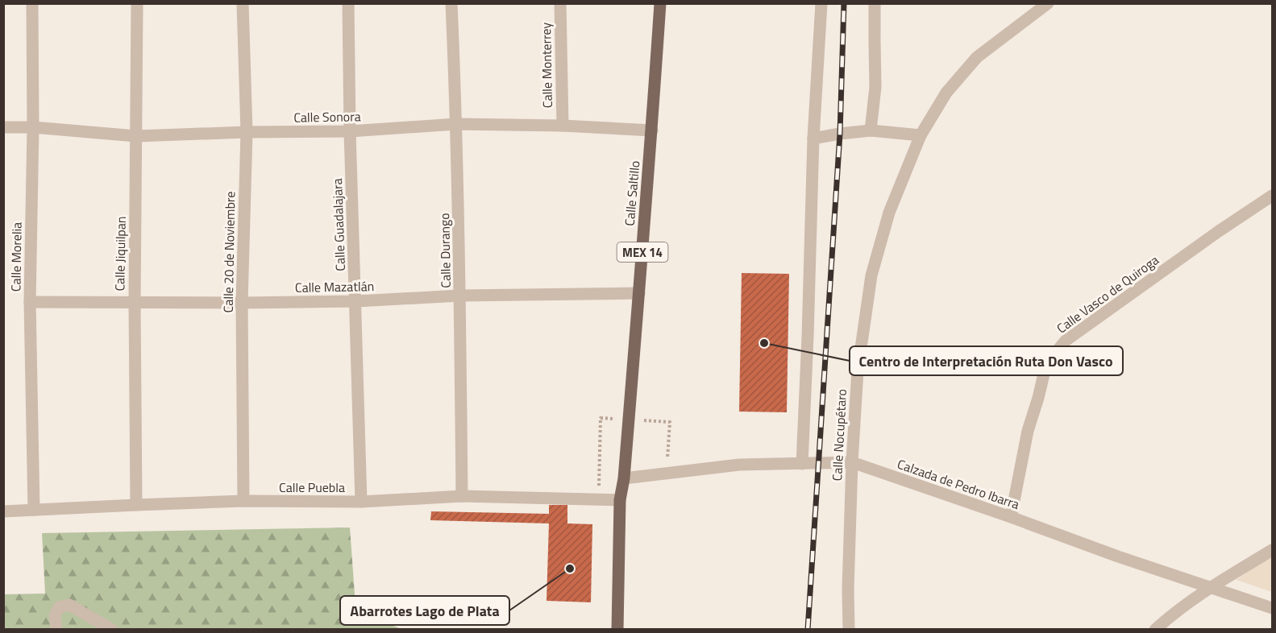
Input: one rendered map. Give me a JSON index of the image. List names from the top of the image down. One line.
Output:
{"streets":{"main road":["Calle Saltillo","MEX 14"],"street":["Calle Monterrey","Calle Sonora","Calle Guadalajara","Calle Durango","Calle 20 de Noviembre","Calle Jiquilpan","Calle Morelia","Calle Mazatlán","Calle Vasco de Quiroga","Calle Nocupétaro","Calzada de Pedro Ibarra","Calle Puebla"]},"crossings":[["Calle Monterrey","Calle Sonora"],["Calle Sonora","Calle Saltillo"],["Calle Sonora","Calle Guadalajara"],["Calle Sonora","Calle Durango"],["Calle Sonora","Calle 20 de Noviembre"],["Calle Sonora","Calle Jiquilpan"],["Calle Sonora","Calle Morelia"],["Calle Saltillo","MEX 14"],["Calle Saltillo","Calle Mazatlán"],["Calle Saltillo","Calzada de Pedro Ibarra"],["Calle Saltillo","Calle Puebla"],["Calle Guadalajara","Calle Mazatlán"],["Calle Guadalajara","Calle Puebla"],["Calle Durango","Calle Mazatlán"],["Calle Durango","Calle Puebla"],["Calle 20 de Noviembre","Calle Mazatlán"],["Calle 20 de Noviembre","Calle Puebla"],["MEX 14","Calle Puebla"],["Calle Jiquilpan","Calle Mazatlán"],["Calle Jiquilpan","Calle Puebla"],["Calle Morelia","Calle Mazatlán"],["Calle Morelia","Calle Puebla"],["Calle Vasco de Quiroga","Calzada de Pedro Ibarra"],["Calle Nocupétaro","Calzada de Pedro Ibarra"]],"places":["Centro de Interpretación Ruta Don Vasco","Abarrotes Lago de Plata"]}
